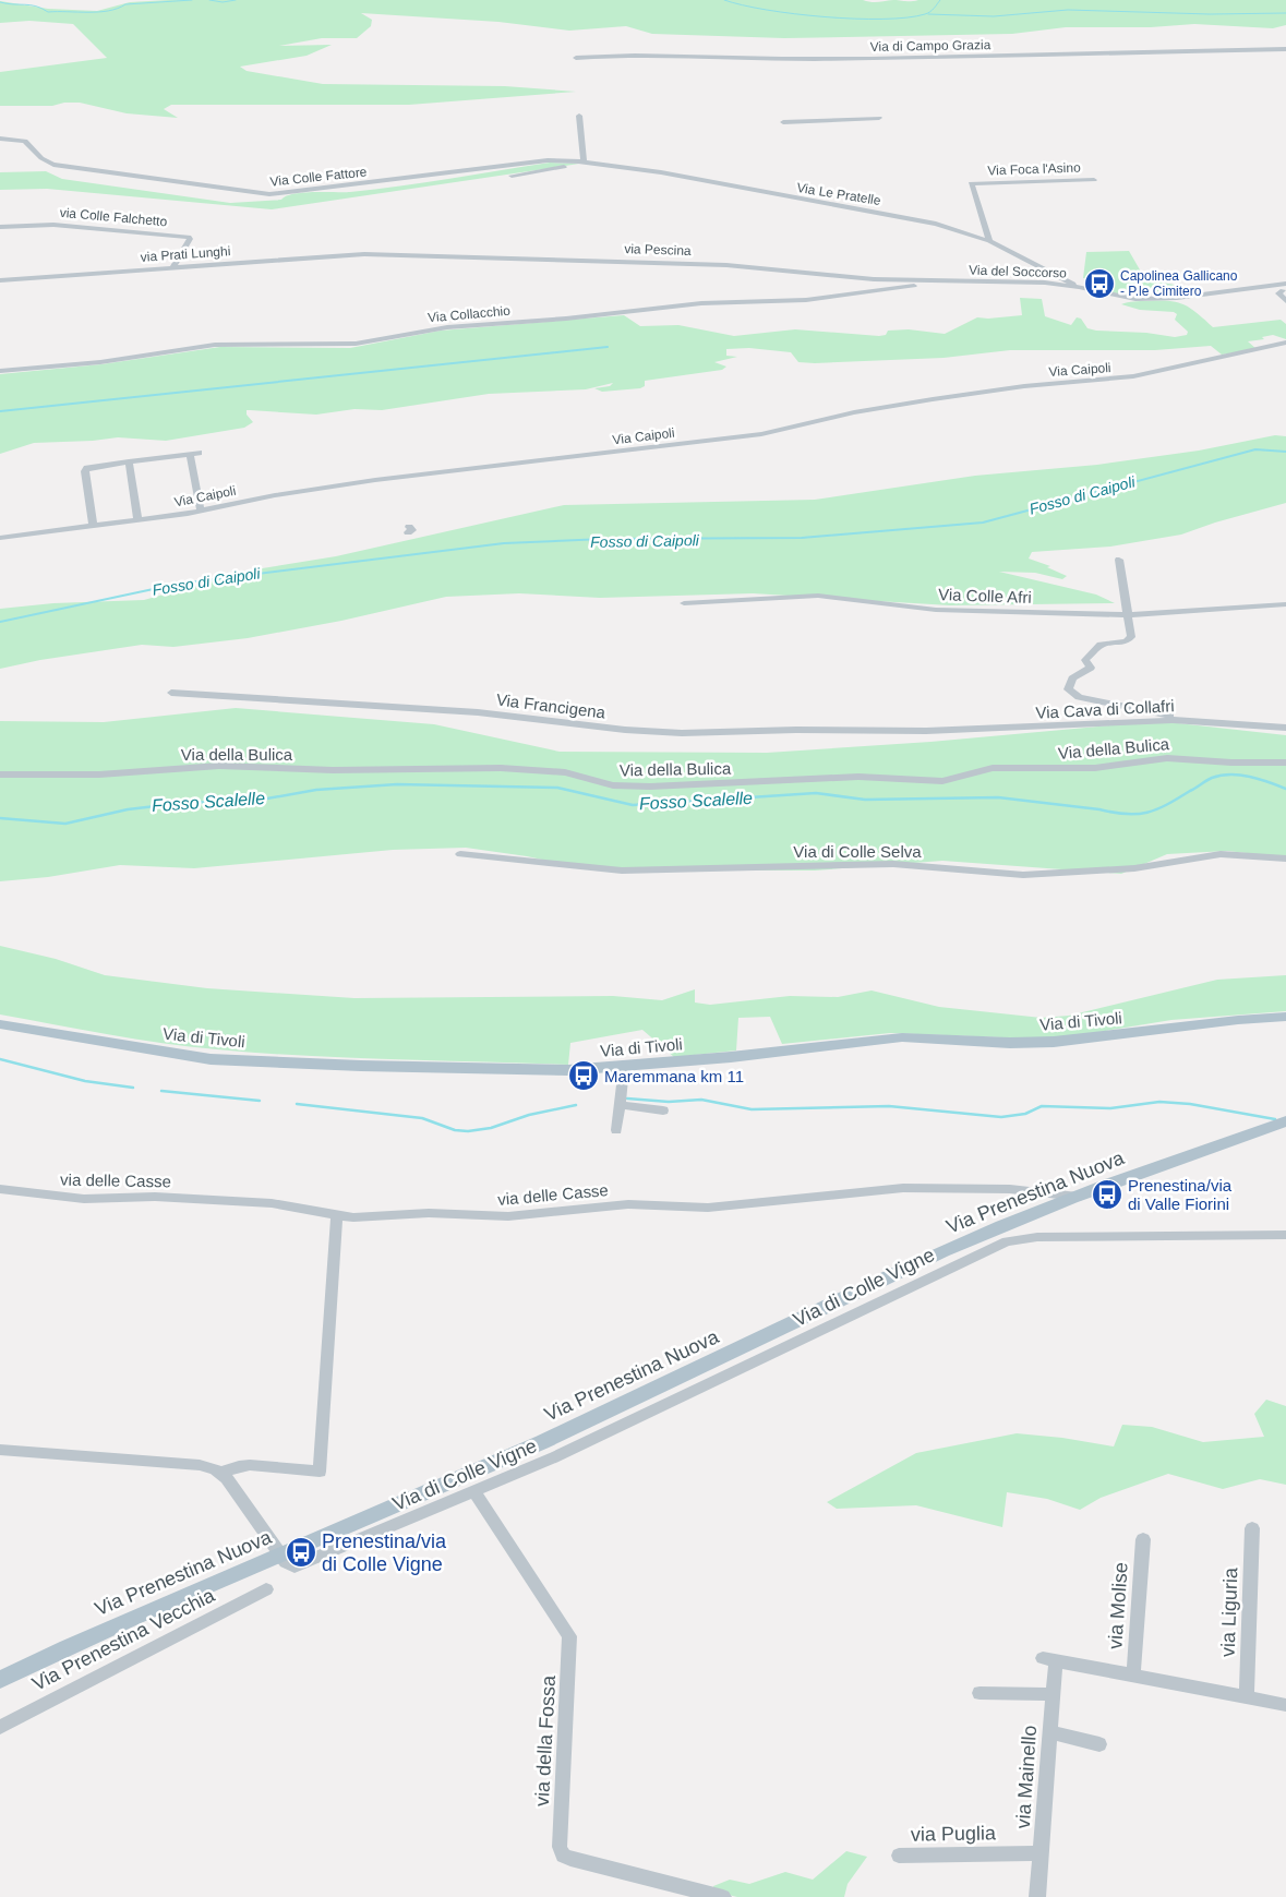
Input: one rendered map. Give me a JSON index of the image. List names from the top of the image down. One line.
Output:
{"streets":{"main road":["Via di Tivoli","Via Prenestina Nuova"],"street":["Via di Campo Grazia","Via Foca l'Asino","Via Colle Fattore","Via Le Pratelle","via Colle Falchetto","via Pescina","via Prati Lunghi","Via del Soccorso","Via Collacchio","Via Caipoli","Via Colle Afri","Via Francigena","Via Cava di Collafri","Via della Bulica","Via di Colle Selva","via delle Casse","Via di Colle Vigne","via Molise","via Liguria","Via Prenestina Vecchia","via della Fossa","via Mainello","via Puglia"]},"crossings":[["Via Foca l'Asino","Via Le Pratelle"],["Via Colle Fattore","Via Le Pratelle"],["Via Le Pratelle","Via del Soccorso"],["via Colle Falchetto","via Prati Lunghi"],["via Pescina","via Prati Lunghi"],["via Pescina","Via del Soccorso"],["via Pescina","Via Collacchio"],["Via del Soccorso","Via Collacchio"],["Via Francigena","Via Cava di Collafri"],["via delle Casse","Via Prenestina Nuova"],["Via Prenestina Nuova","Via di Colle Vigne"],["Via di Colle Vigne","via della Fossa"],["via Molise","via Mainello"],["via Liguria","via Mainello"],["via Mainello","via Puglia"]],"water":["Fosso di Caipoli","Fosso Scalelle"],"places":{"bus stop":["Capolinea Gallicano - P.le Cimitero","Maremmana km 11","Prenestina/via di Valle Fiorini","Prenestina/via di Colle Vigne"]}}
